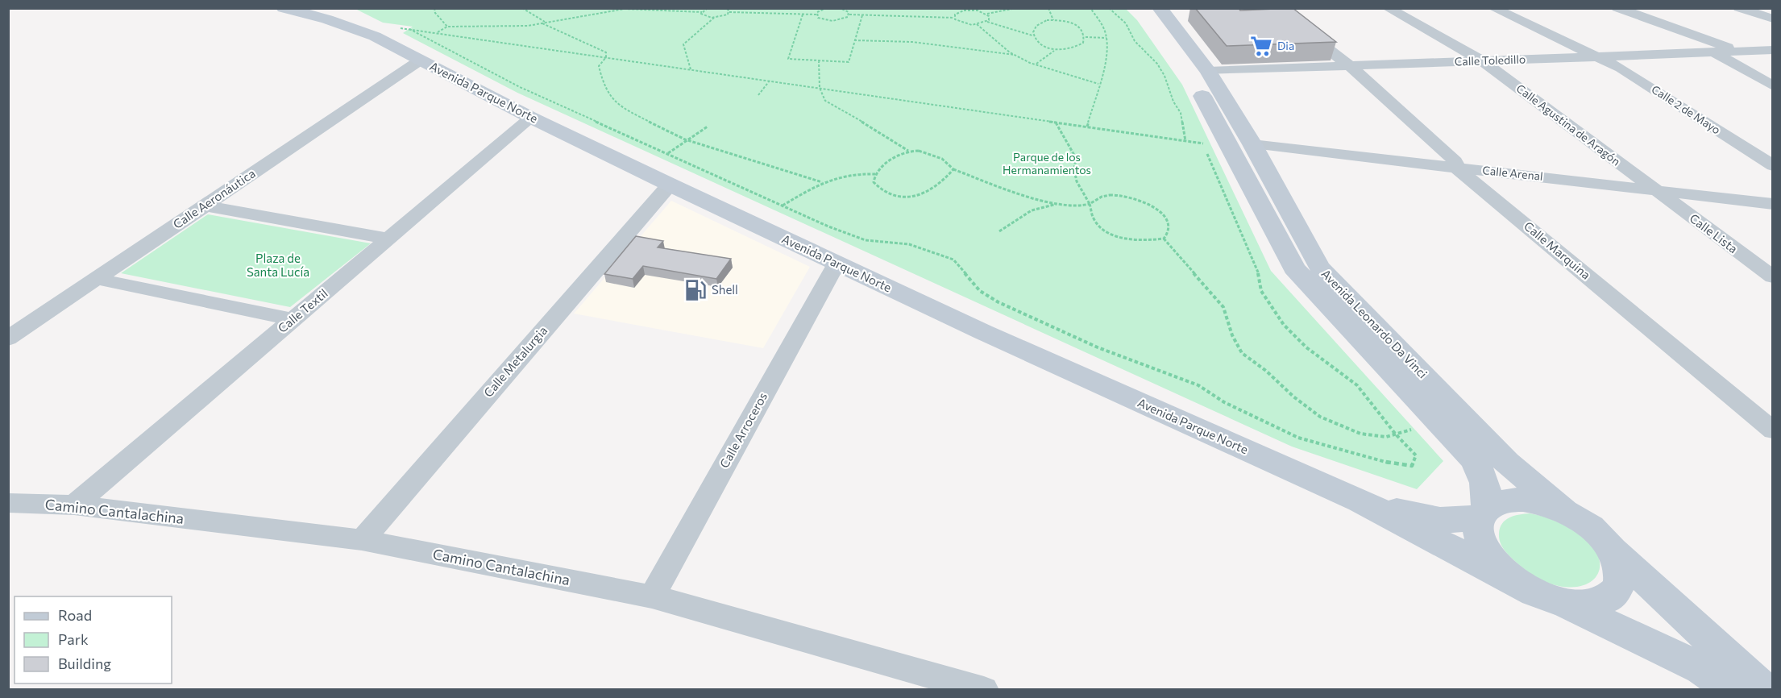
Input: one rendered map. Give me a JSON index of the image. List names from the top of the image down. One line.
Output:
{"streets":{"street":["Calle Toledillo","Avenida Parque Norte","Calle 2 de Mayo","Calle Agustina de Aragón","Calle Arenal","Calle Aeronáutica","Calle Lista","Calle Marquina","Calle Textil","Avenida Leonardo Da Vinci","Calle Metalurgia","Calle Arroceros","Camino Cantalachina"]},"crossings":[["Calle Toledillo","Calle 2 de Mayo"],["Calle Toledillo","Calle Agustina de Aragón"],["Calle Toledillo","Calle Marquina"],["Calle Toledillo","Avenida Leonardo Da Vinci"],["Avenida Parque Norte","Calle Aeronáutica"],["Avenida Parque Norte","Calle Textil"],["Avenida Parque Norte","Avenida Leonardo Da Vinci"],["Avenida Parque Norte","Calle Metalurgia"],["Avenida Parque Norte","Calle Arroceros"],["Calle Agustina de Aragón","Calle Arenal"],["Calle Agustina de Aragón","Calle Lista"],["Calle Arenal","Calle Lista"],["Calle Arenal","Calle Marquina"],["Calle Arenal","Avenida Leonardo Da Vinci"],["Calle Textil","Camino Cantalachina"],["Calle Metalurgia","Camino Cantalachina"],["Calle Arroceros","Camino Cantalachina"]],"parks":["Parque de los Hermanamientos","Plaza de Santa Lucía"],"places":{"supermarket":["Dia"],"fuel station":["Shell"]},"legend":["Road","Park","Building"]}
